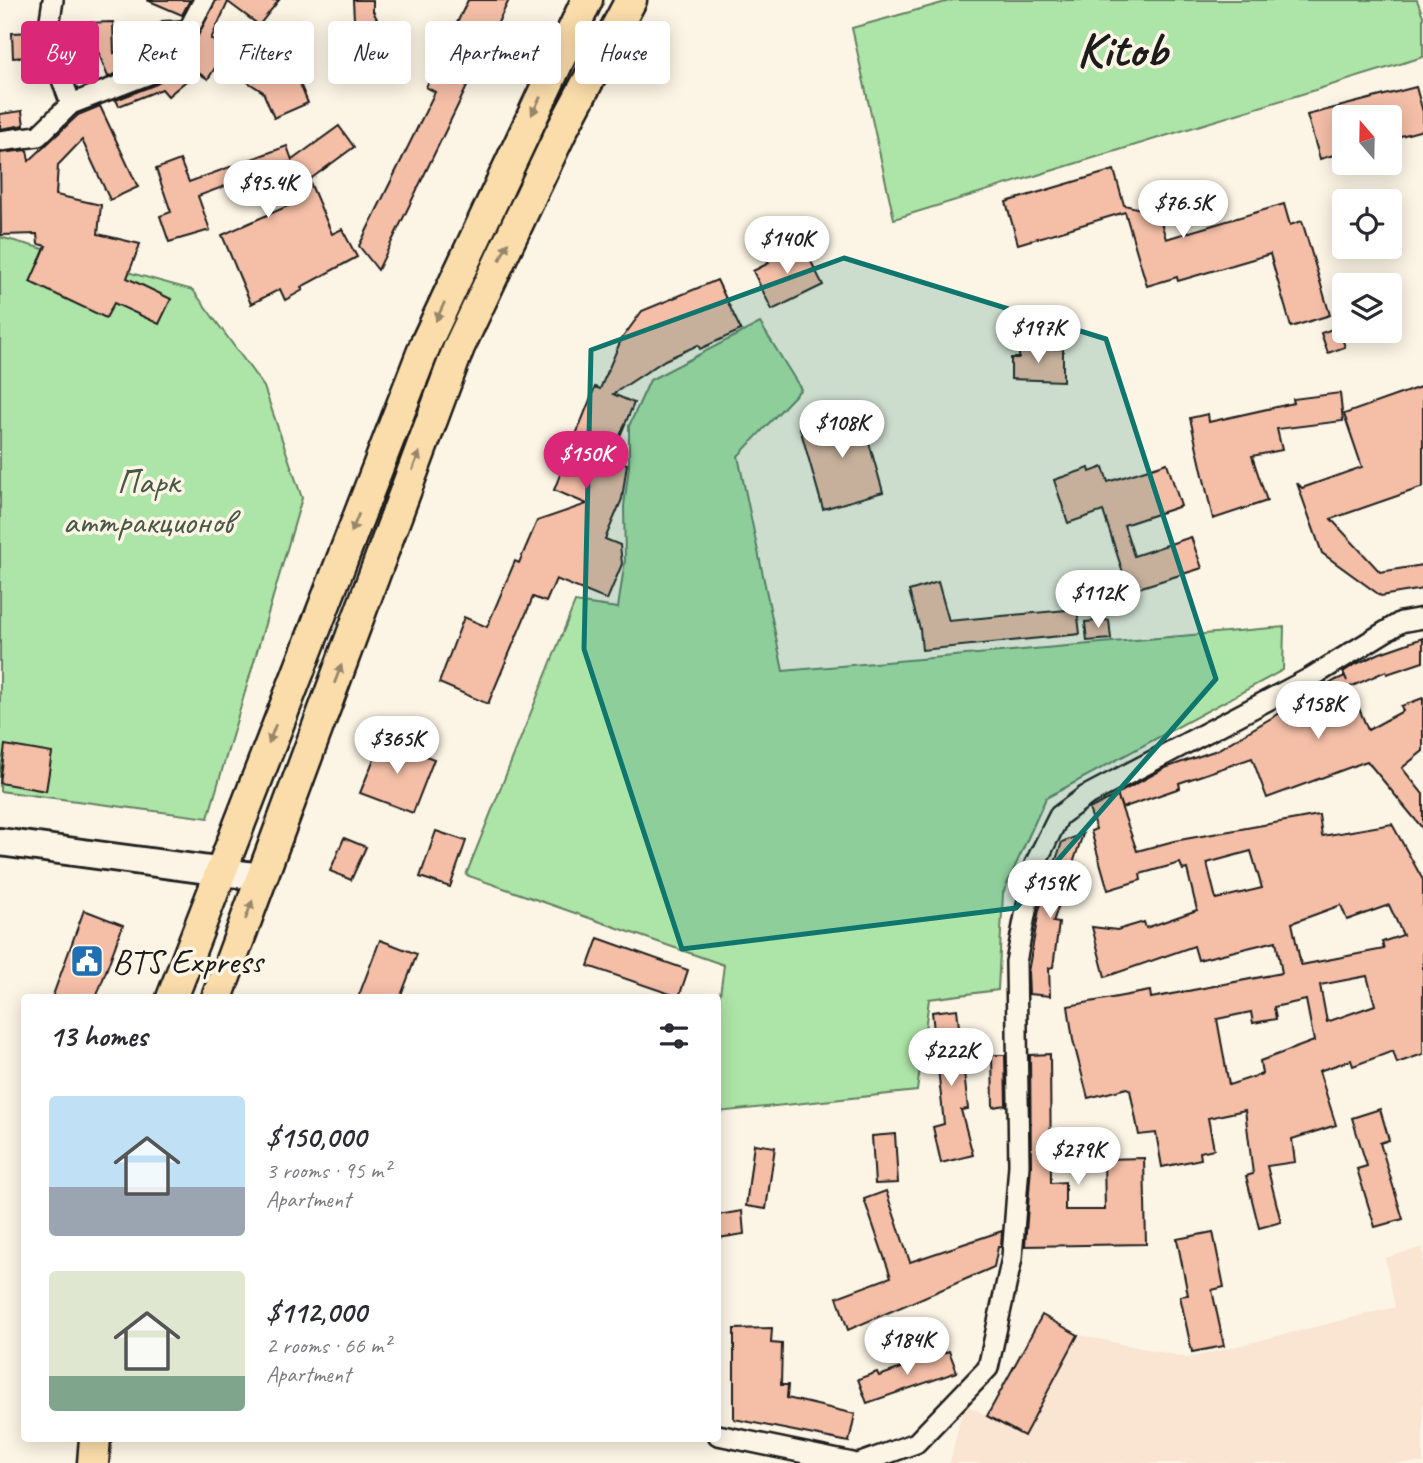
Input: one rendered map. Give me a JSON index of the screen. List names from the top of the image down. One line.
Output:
{"districts":["Kitob"],"parks":["Парк аттракционов"],"places":{"public building":["BTS Express"]},"north":"top","page":{"chip":["Buy","Rent","Filters","New","Apartment","House"],"price":["$95.4K","$76.5K","$140K","$197K","$108K","$150K","$112K","$158K","$365K","$159K","$222K","$279K","$184K"],"heading":"13 homes","list":[{"name":"$150,000","note":"3 rooms · 95 m² · Apartment"},{"name":"$112,000","note":"2 rooms · 66 m² · Apartment"}]}}
